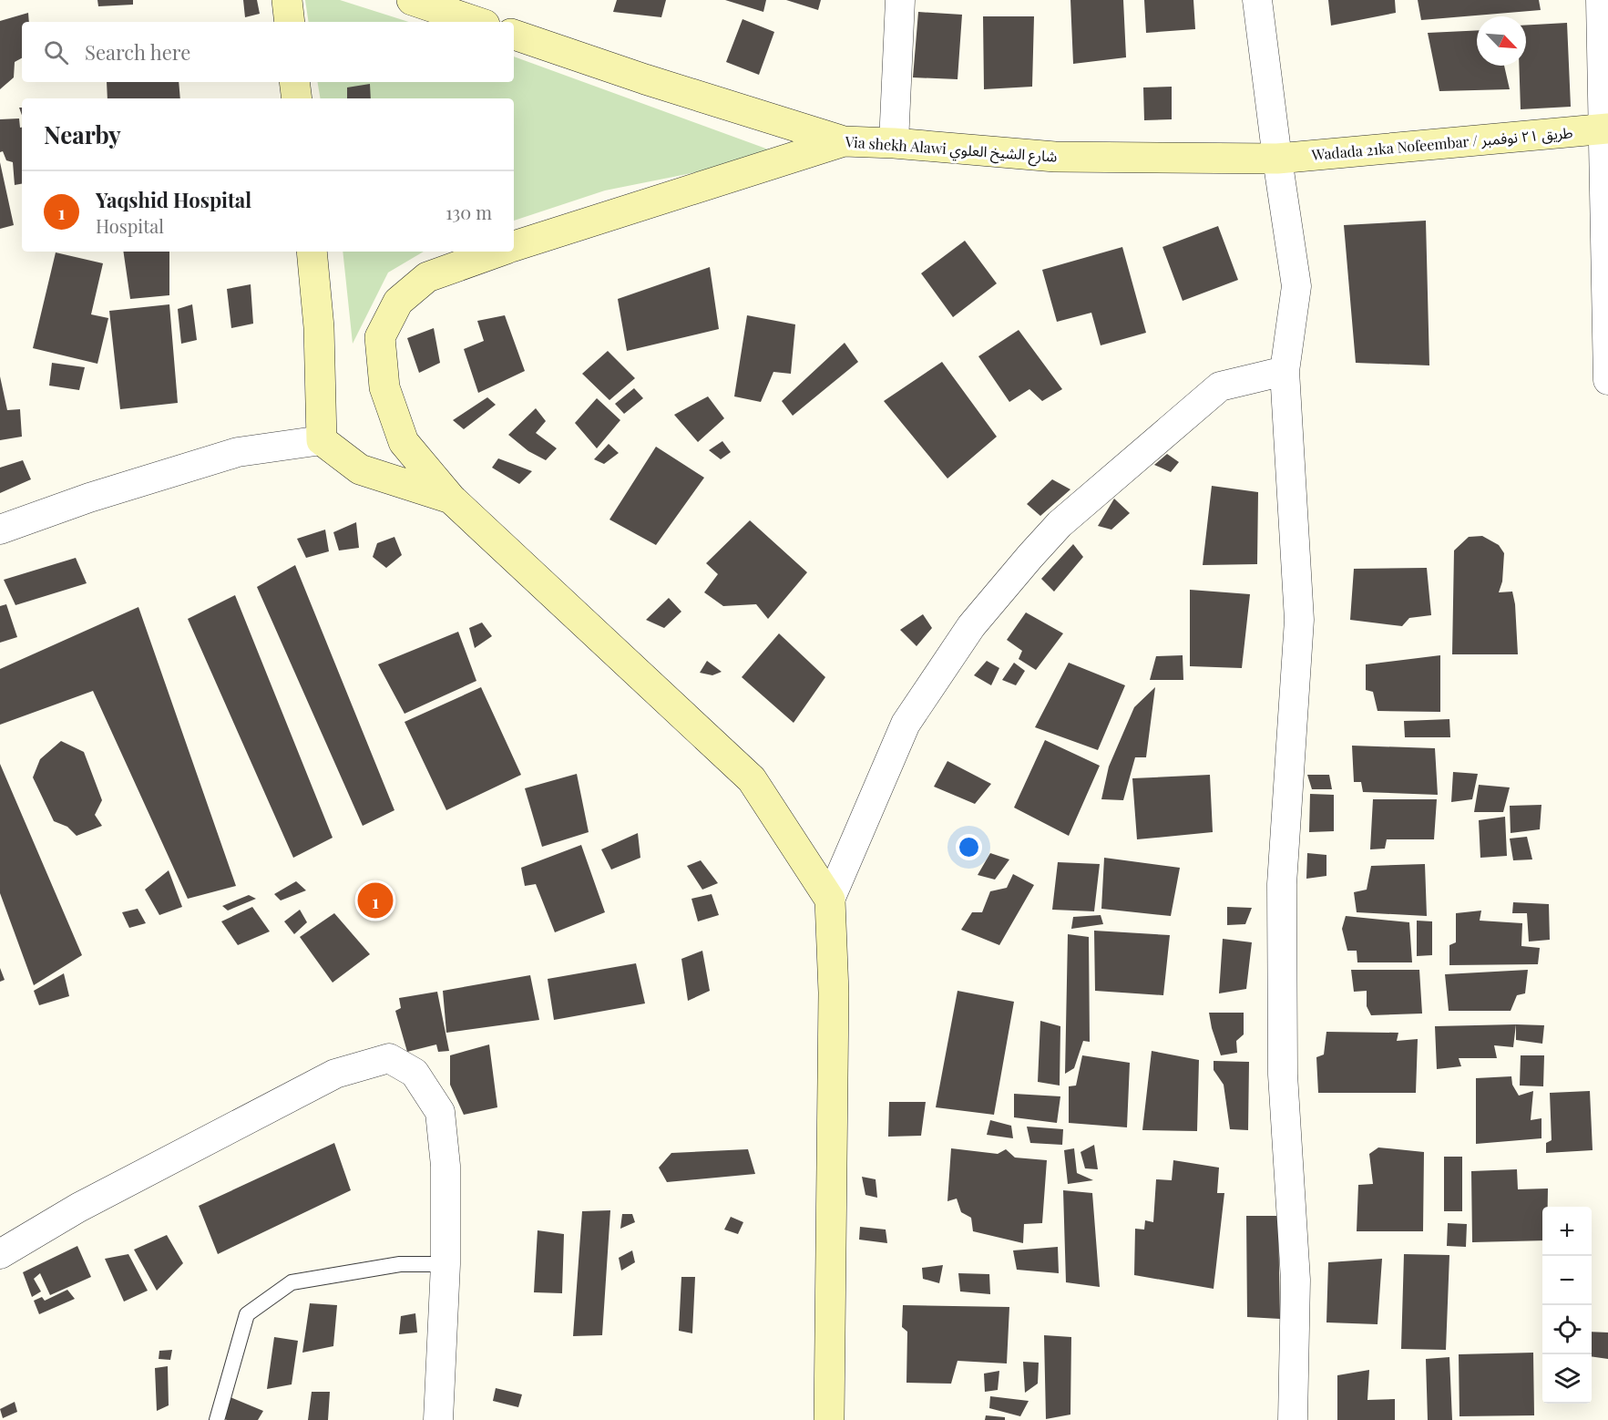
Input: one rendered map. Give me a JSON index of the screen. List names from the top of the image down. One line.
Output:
{"streets":{"street":["Wadada 21ka Nofeembar / طريق ٢١ نوفمبر","Via shekh Alawi شارع الشيخ العلوي"]},"crossings":[["Wadada 21ka Nofeembar / طريق ٢١ نوفمبر","Via shekh Alawi شارع الشيخ العلوي"]],"north":"bottom right","page":{"search":"Search here","heading":"Nearby","list":[{"mark":"1","name":"Yaqshid Hospital","note":"Hospital","value":"130 m"}],"pins":"1","map_buttons":["+","−"]}}
